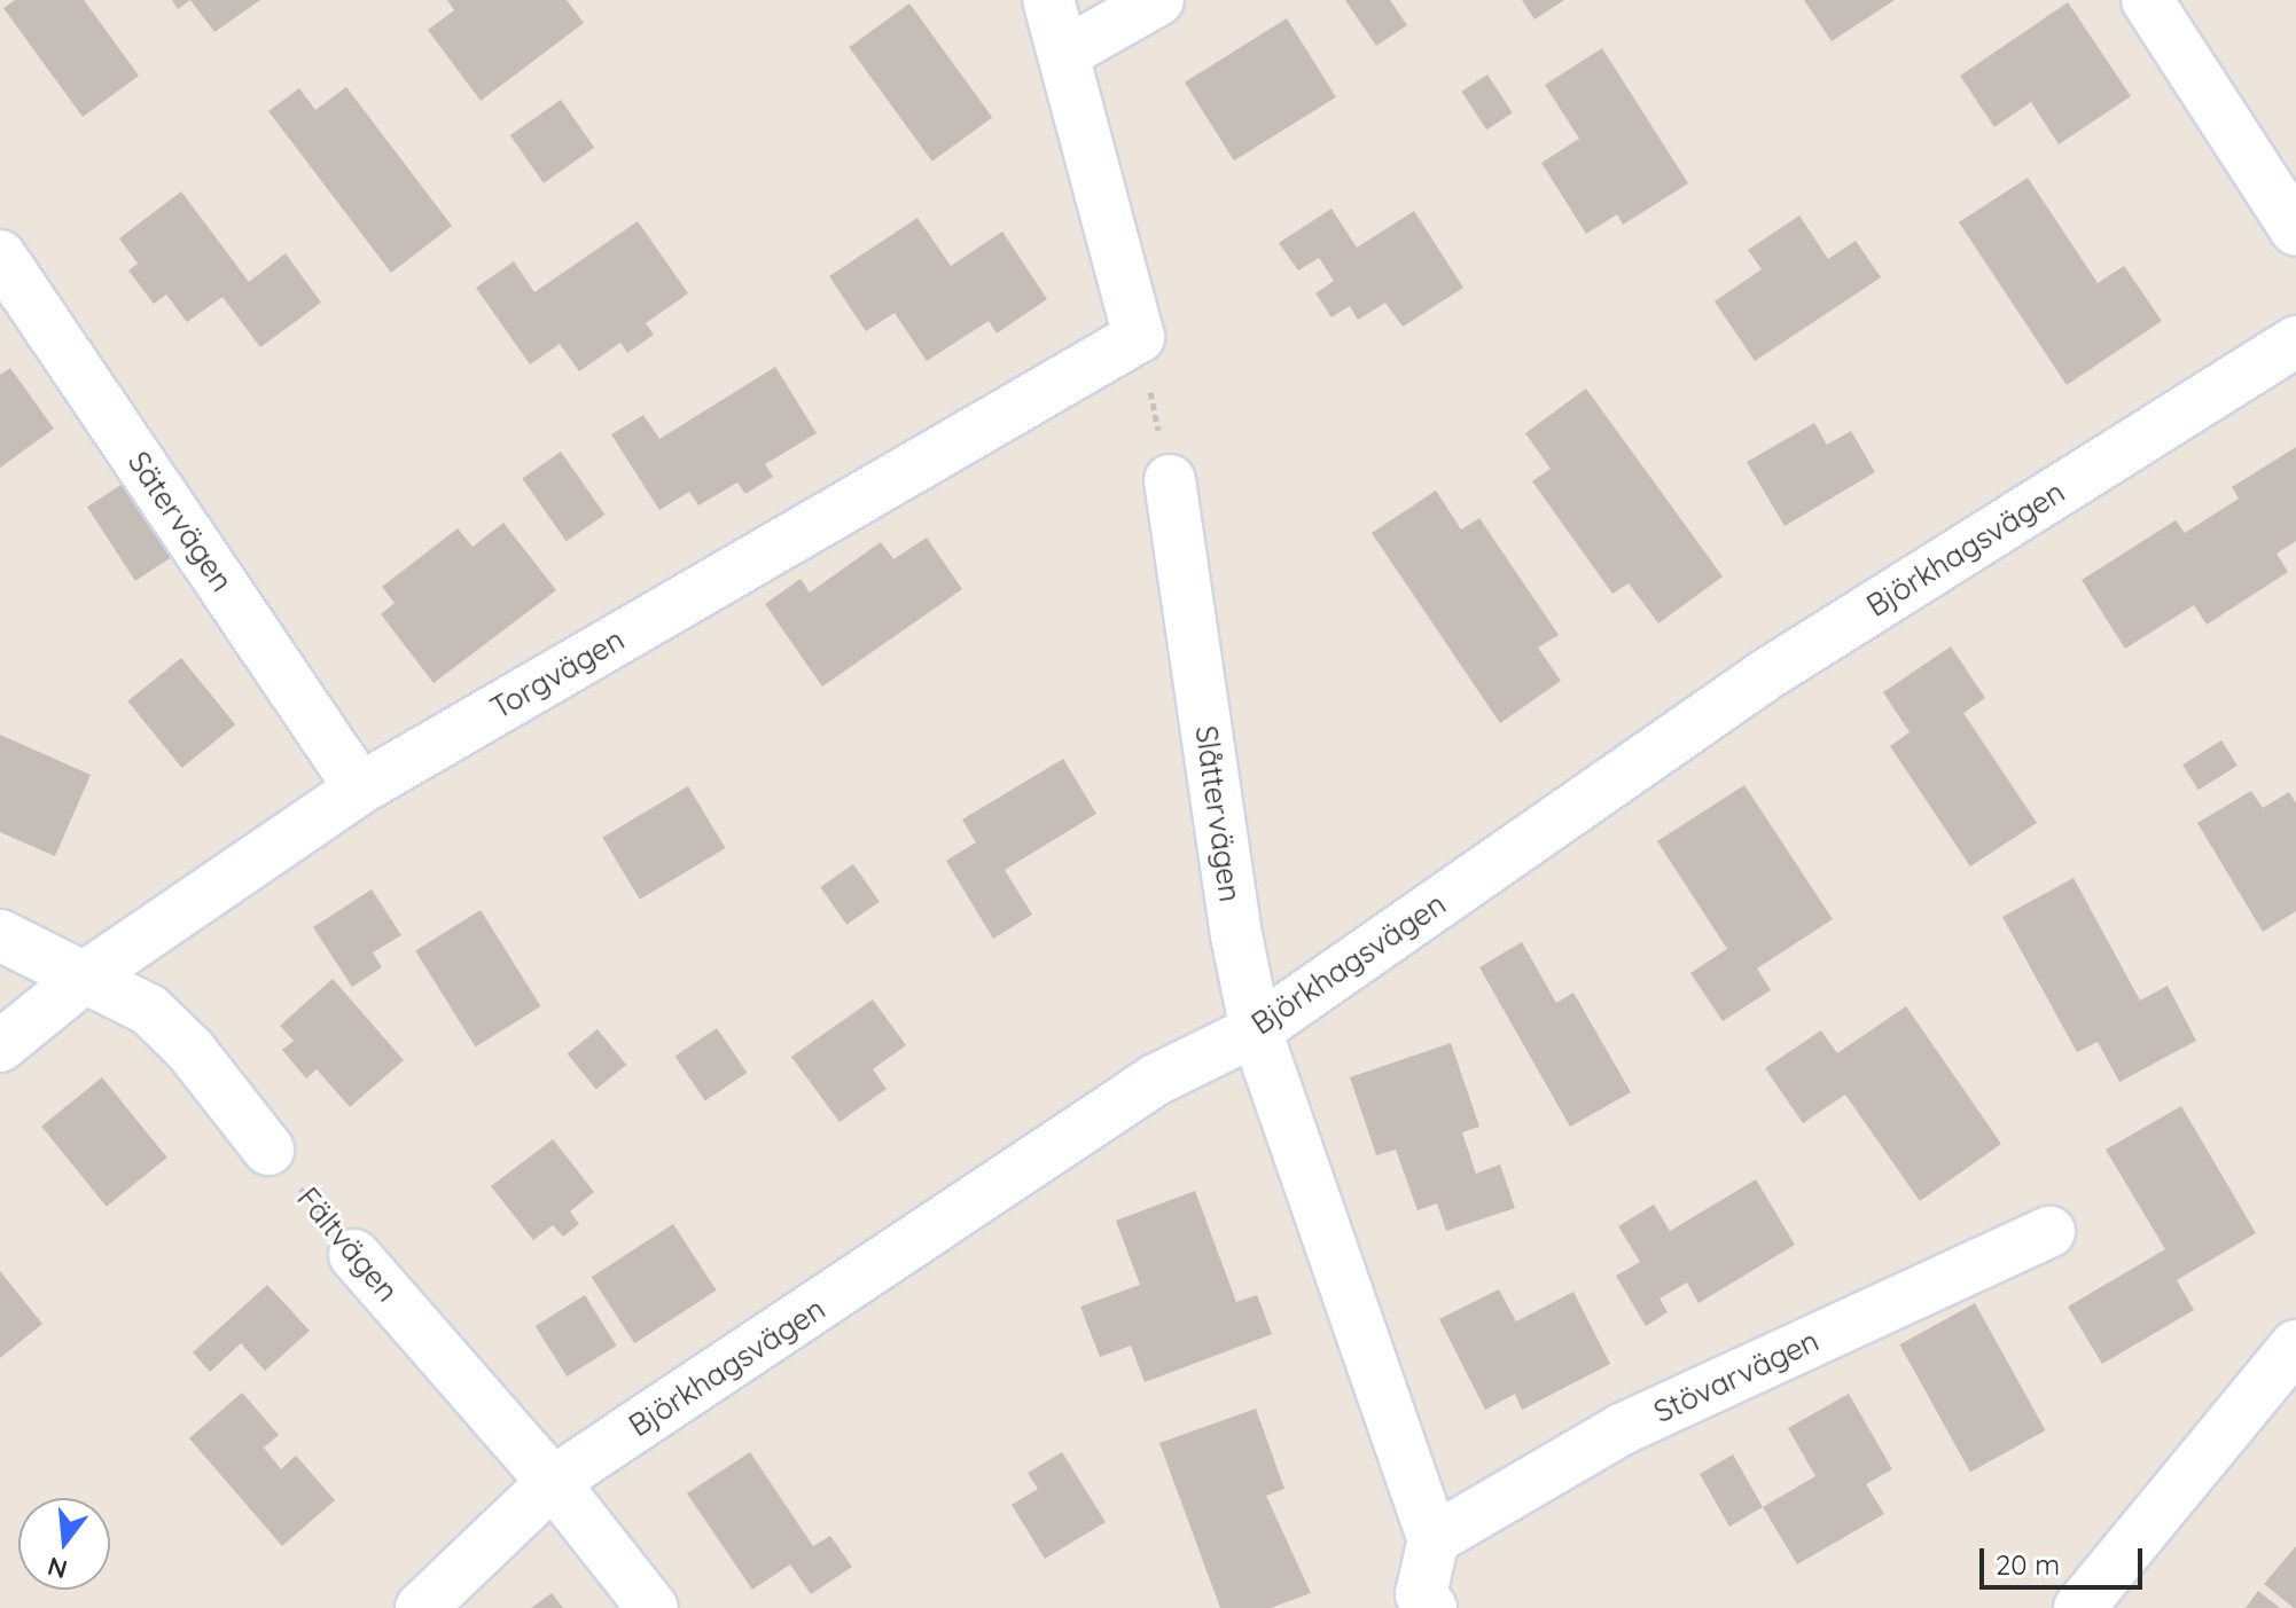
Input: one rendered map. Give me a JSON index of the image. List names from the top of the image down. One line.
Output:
{"streets":{"street":["Sätervägen","Björkhagsvägen","Torgvägen","Slåttervägen","Fältvägen","Stövarvägen"]},"crossings":[["Sätervägen","Torgvägen"],["Björkhagsvägen","Slåttervägen"],["Björkhagsvägen","Fältvägen"],["Slåttervägen","Stövarvägen"]],"scale_bar":"20 m","north":"bottom"}
